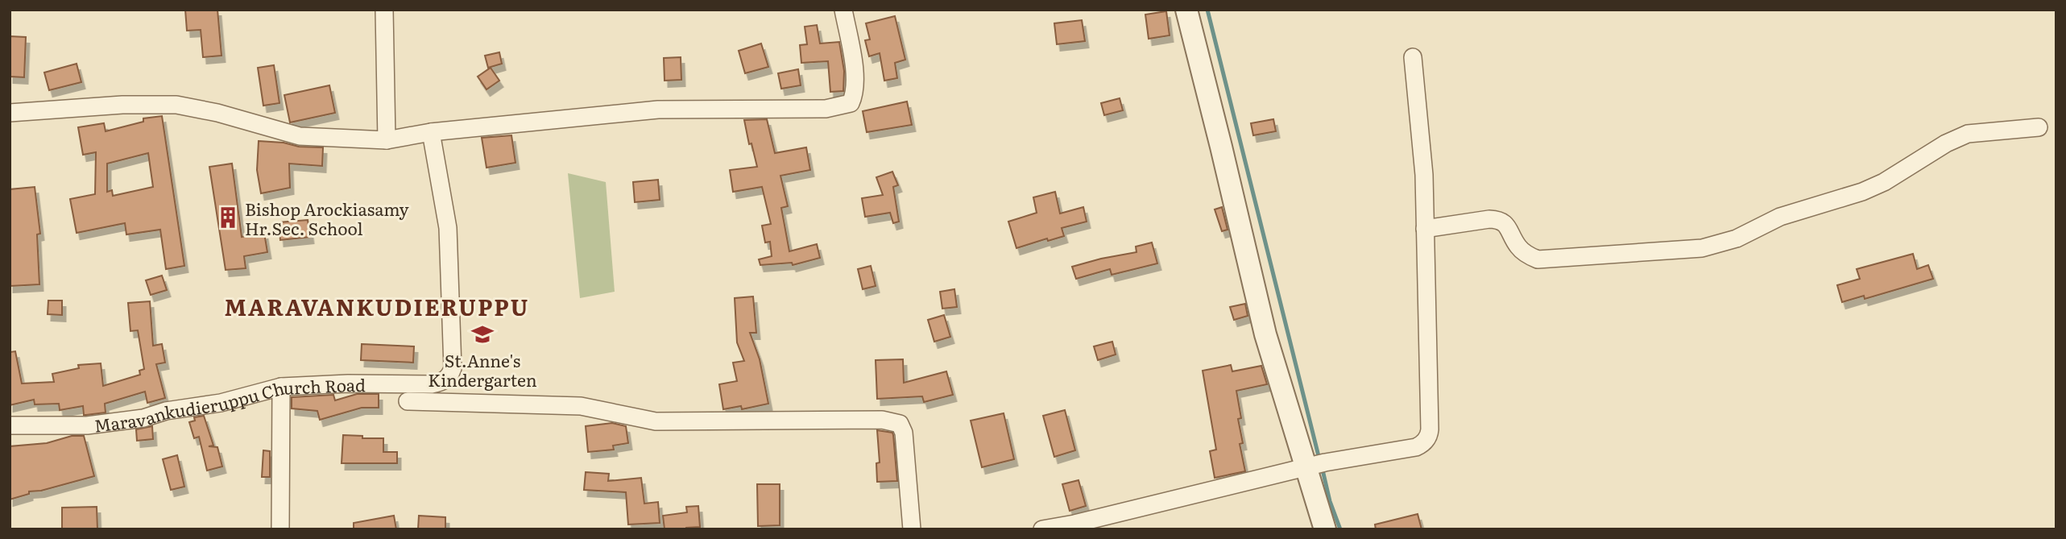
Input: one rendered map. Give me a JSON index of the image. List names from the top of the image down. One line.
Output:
{"streets":{"street":["Maravankudieruppu Church Road"]},"districts":["MARAVANKUDIERUPPU"],"places":{"building":["Bishop Arockiasamy Hr.Sec. School"],"school or university":["St.Anne's Kindergarten"]}}
